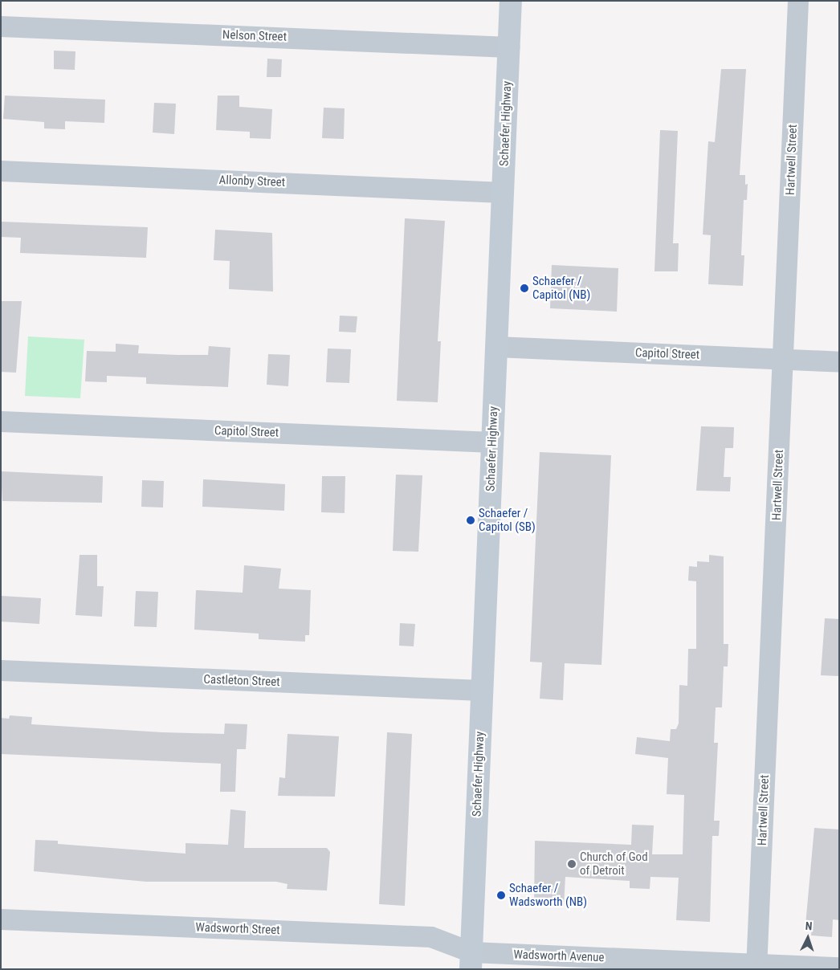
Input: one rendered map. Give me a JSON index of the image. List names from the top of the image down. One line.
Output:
{"streets":{"street":["Nelson Street","Schaefer Highway","Hartwell Street","Allonby Street","Capitol Street","Castleton Street","Wadsworth Street","Wadsworth Avenue"]},"crossings":[["Nelson Street","Schaefer Highway"],["Schaefer Highway","Allonby Street"],["Schaefer Highway","Capitol Street"],["Schaefer Highway","Castleton Street"],["Schaefer Highway","Wadsworth Street"],["Schaefer Highway","Wadsworth Avenue"],["Hartwell Street","Capitol Street"],["Hartwell Street","Wadsworth Avenue"],["Wadsworth Street","Wadsworth Avenue"]],"places":["Schaefer / Capitol (NB)","Schaefer / Capitol (SB)","Church of God of Detroit","Schaefer / Wadsworth (NB)"],"north":"top"}
